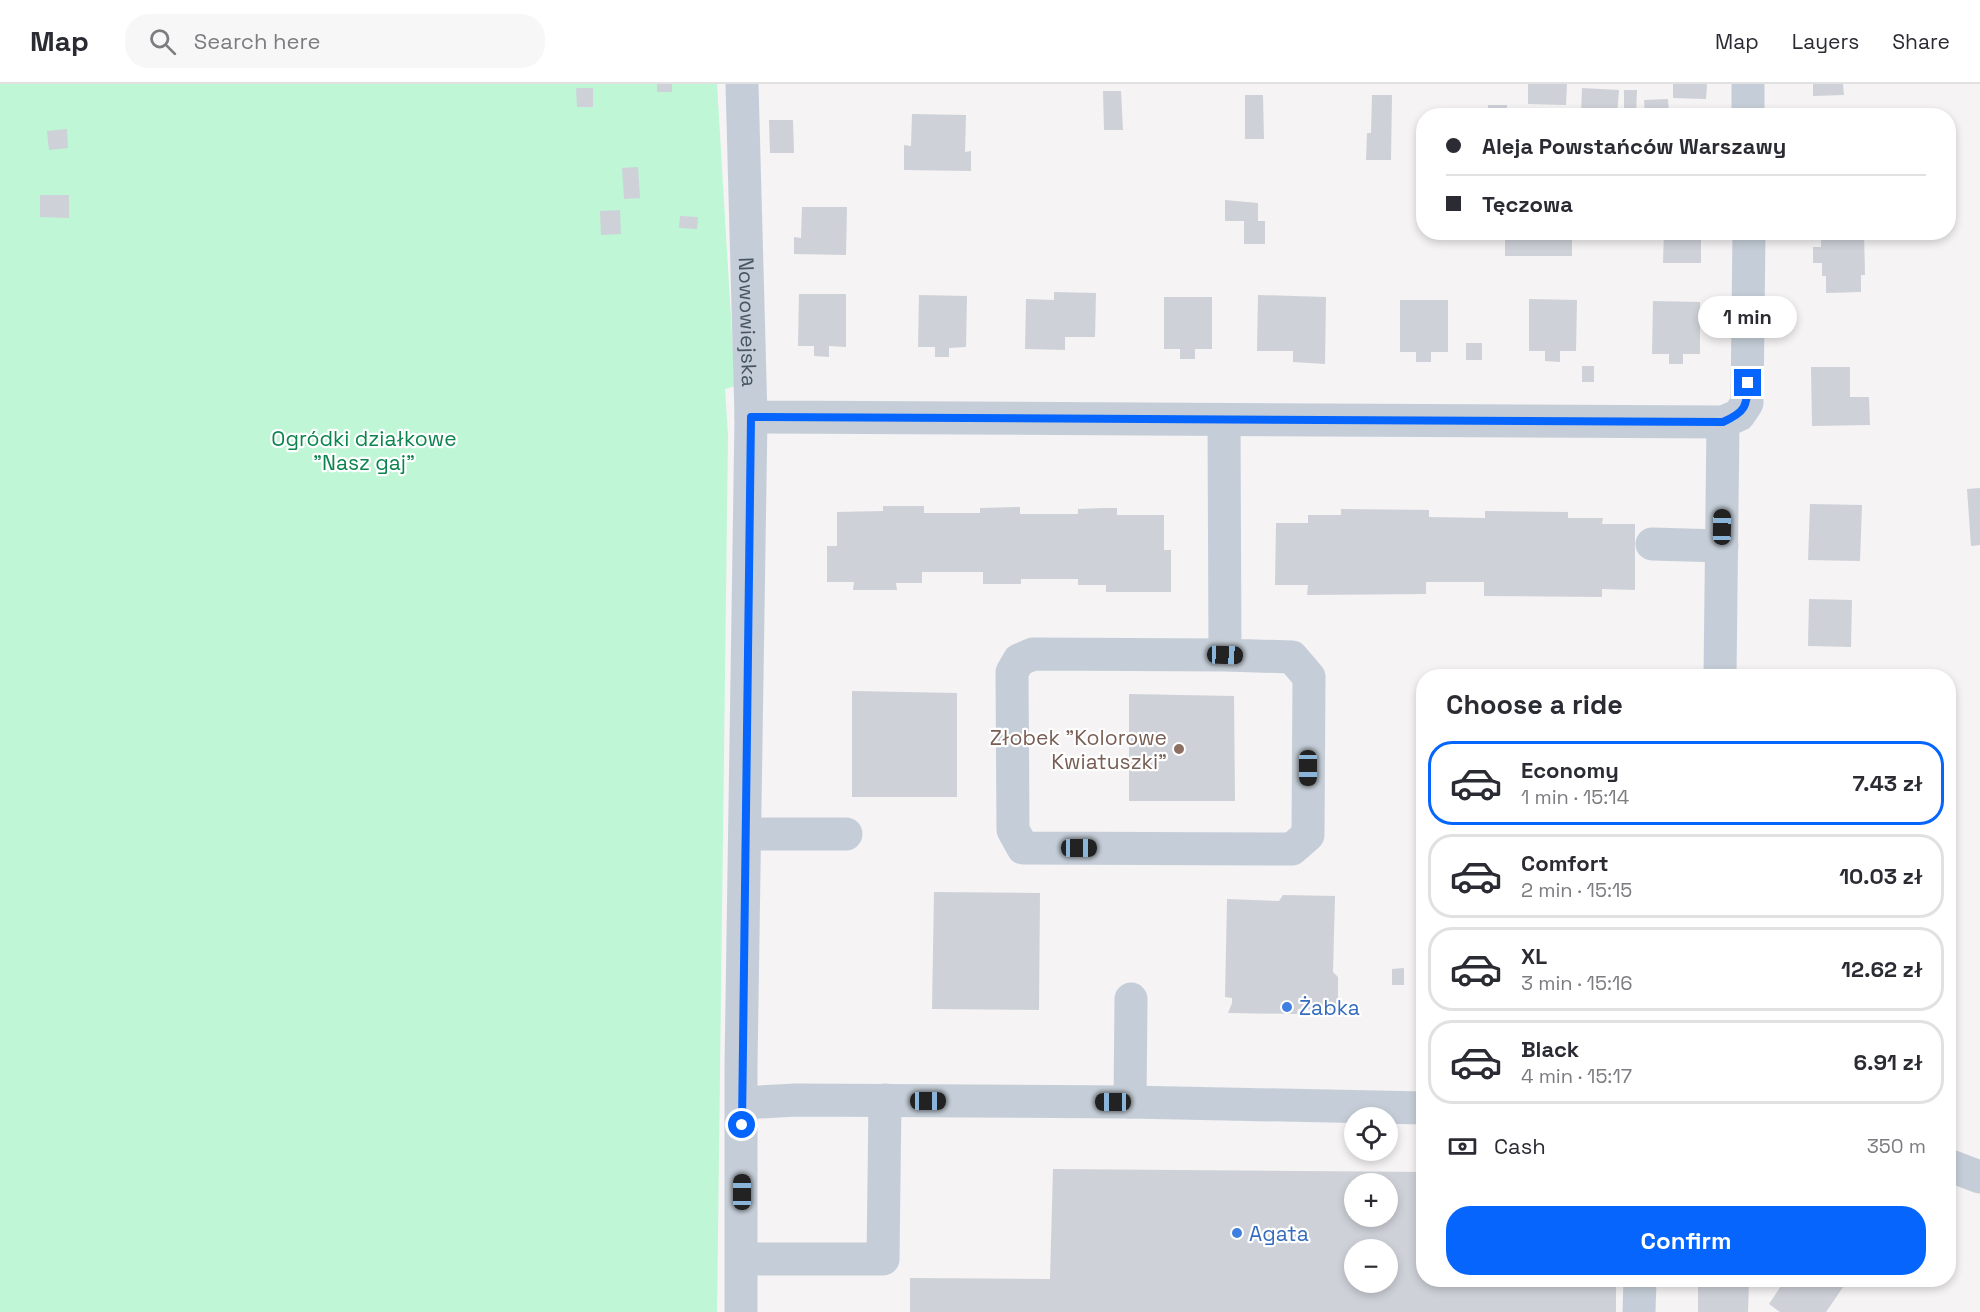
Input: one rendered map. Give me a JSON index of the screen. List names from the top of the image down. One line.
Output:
{"streets":{"street":["Nowowiejska"]},"parks":["Ogródki działkowe \"Nasz gaj\""],"places":["Złobek \"Kolorowe Kwiatuszki\"","Żabka","Agata"],"page":{"header":"Map","search":"Search here","nav":["Map","Layers","Share"],"banner":["Aleja Powstańców Warszawy","Tęczowa"],"bubble":"1 min","heading":"Choose a ride","list":[{"name":"Economy","note":"1 min · 15:14","value":"7.43 zł"},{"name":"Comfort","note":"2 min · 15:15","value":"10.03 zł"},{"name":"XL","note":"3 min · 15:16","value":"12.62 zł"},{"name":"Black","note":"4 min · 15:17","value":"6.91 zł"}],"map_buttons":["+","−"],"pay":["Cash","350 m"],"buttons":"Confirm"}}
